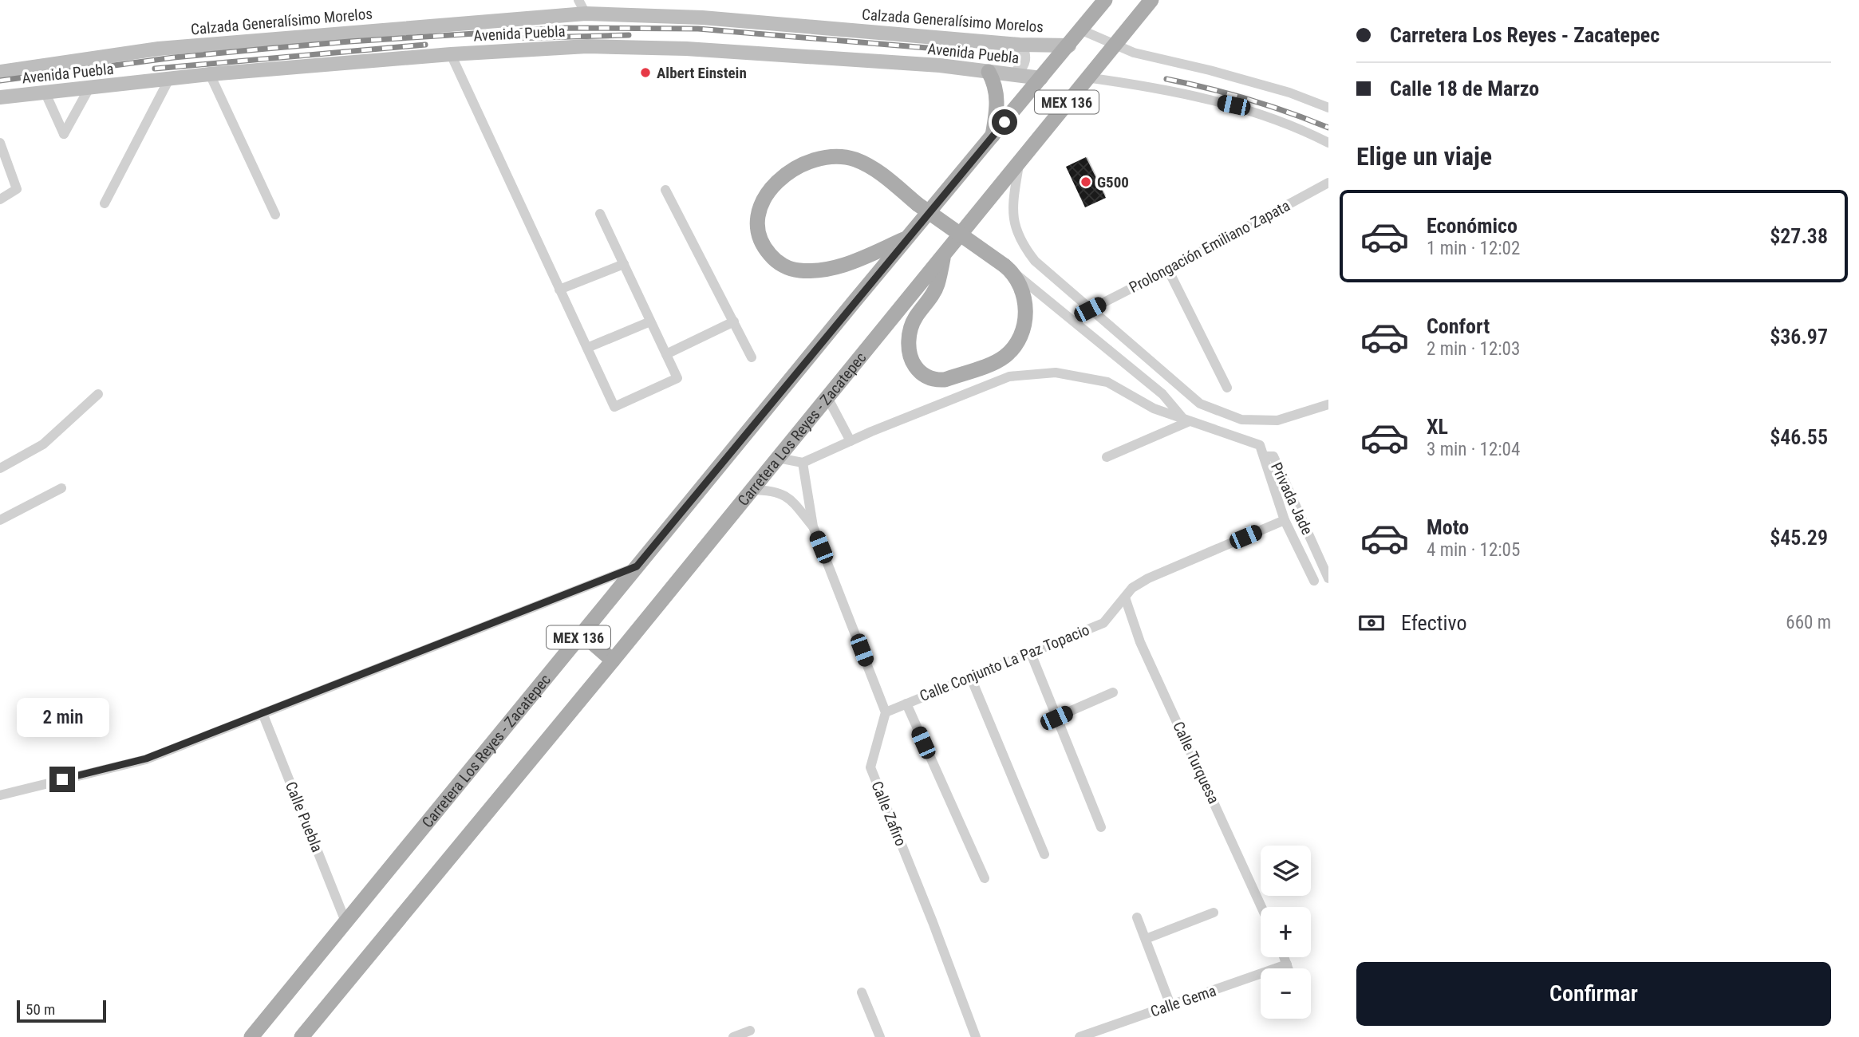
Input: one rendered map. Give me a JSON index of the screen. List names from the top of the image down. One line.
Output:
{"streets":{"main road":["Calzada Generalísimo Morelos","Avenida Puebla","MEX 136","Carretera Los Reyes - Zacatepec"],"street":["Prolongación Emiliano Zapata","Privada Jade","Calle Conjunto La Paz Topacio","Calle Turquesa","Calle Zafiro","Calle Puebla","Calle Gema"]},"crossings":[["Calzada Generalísimo Morelos","Carretera Los Reyes - Zacatepec"],["Avenida Puebla","Carretera Los Reyes - Zacatepec"],["Carretera Los Reyes - Zacatepec","Calle Puebla"],["Calle Conjunto La Paz Topacio","Calle Turquesa"],["Calle Conjunto La Paz Topacio","Calle Zafiro"]],"places":["Albert Einstein","G500"],"scale_bar":"50 m","page":{"banner":["Carretera Los Reyes - Zacatepec","Calle 18 de Marzo"],"heading":"Elige un viaje","list":[{"name":"Económico","note":"1 min · 12:02","value":"$27.38"},{"name":"Confort","note":"2 min · 12:03","value":"$36.97"},{"name":"XL","note":"3 min · 12:04","value":"$46.55"},{"name":"Moto","note":"4 min · 12:05","value":"$45.29"}],"pay":["Efectivo","660 m"],"bubble":"2 min","map_buttons":["+","−"],"buttons":"Confirmar","scale":"50 m"}}
